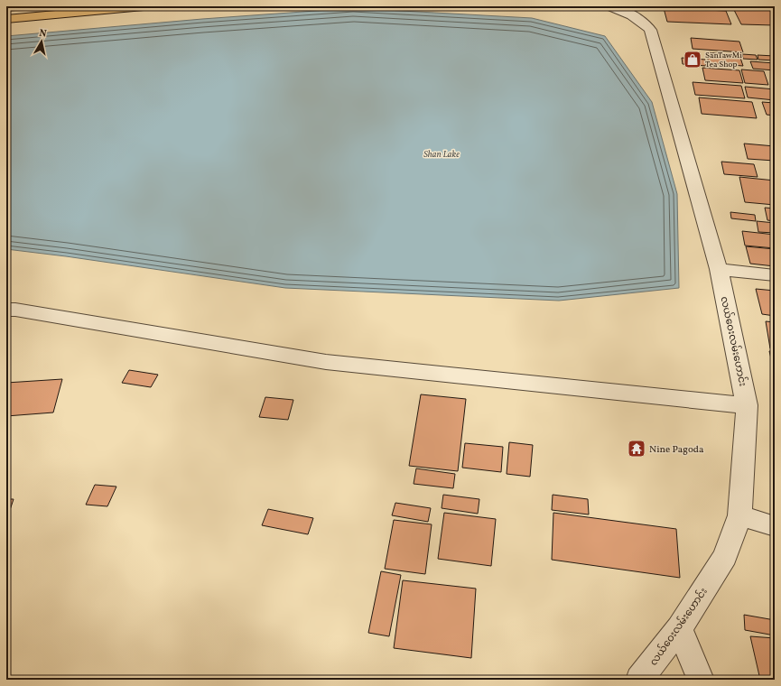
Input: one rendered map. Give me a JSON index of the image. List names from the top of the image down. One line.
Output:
{"streets":{"street":["လယ်ဝေးလမ်းဟောင်း"]},"water":["Shan Lake"],"places":{"shop":["SanTawMi Tea Shop"],"temple":["Nine Pagoda"]},"north":"top"}
